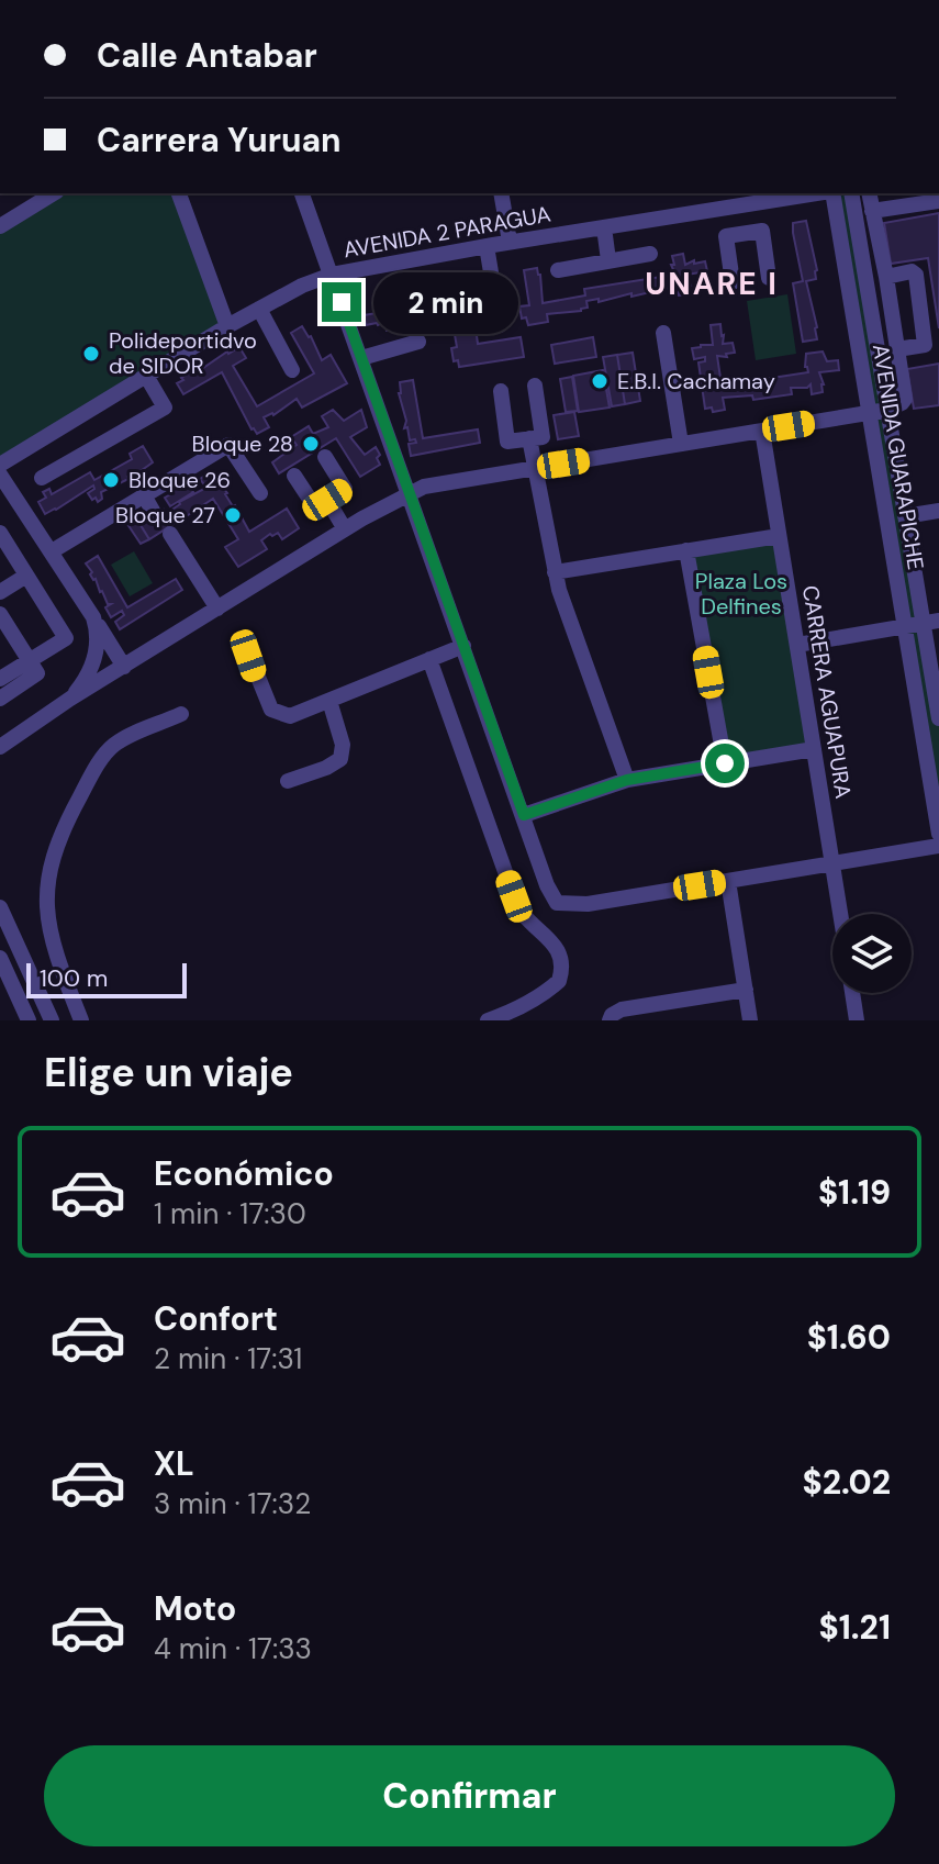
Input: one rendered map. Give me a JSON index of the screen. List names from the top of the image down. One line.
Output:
{"streets":{"street":["AVENIDA 2 PARAGUA","AVENIDA GUARAPICHE","CARRERA AGUAPURA"]},"districts":["UNARE I"],"parks":["Plaza Los Delfines"],"places":["Polideportidvo de SIDOR","E.B.I. Cachamay","Bloque 28","Bloque 26","Bloque 27"],"scale_bar":"100 m","page":{"banner":["Calle Antabar","Carrera Yuruan"],"bubble":"2 min","scale":"100 m","heading":"Elige un viaje","list":[{"name":"Económico","note":"1 min · 17:30","value":"$1.19"},{"name":"Confort","note":"2 min · 17:31","value":"$1.60"},{"name":"XL","note":"3 min · 17:32","value":"$2.02"},{"name":"Moto","note":"4 min · 17:33","value":"$1.21"}],"buttons":"Confirmar"}}
